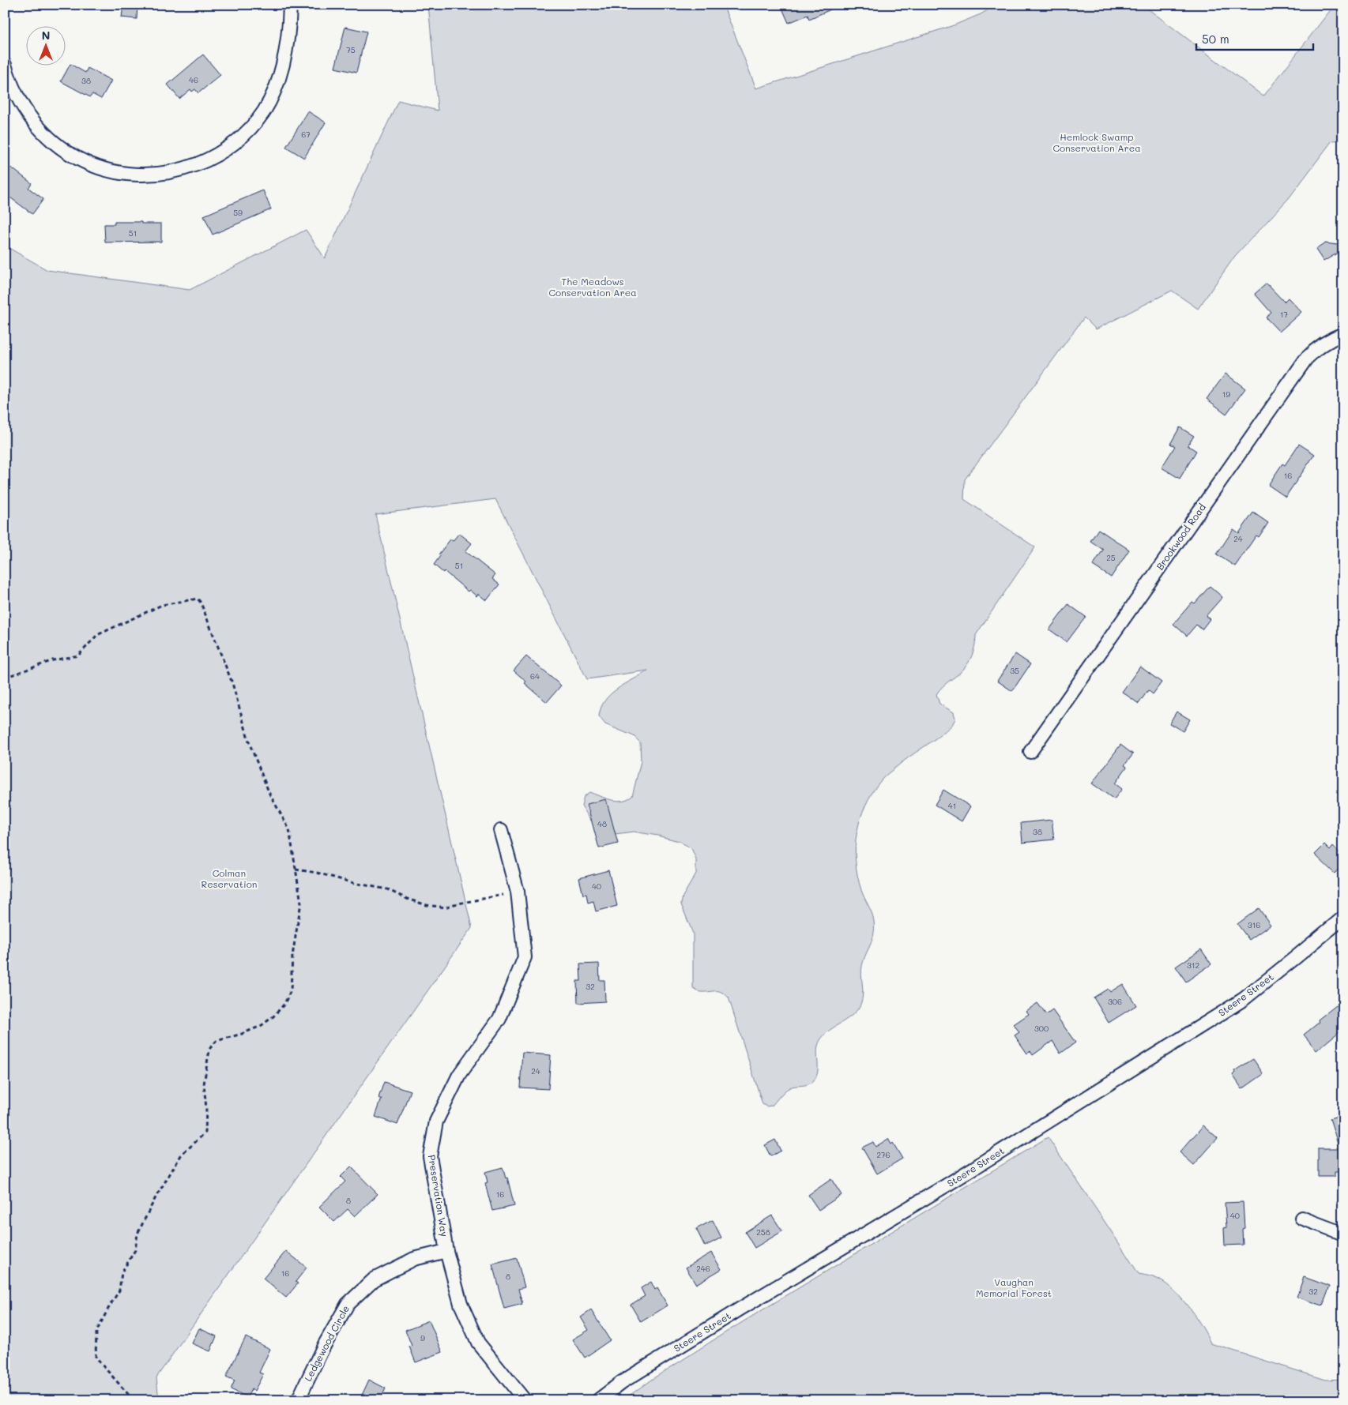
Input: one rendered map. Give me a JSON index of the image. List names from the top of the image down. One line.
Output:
{"streets":{"street":["Brookwood Road","Steere Street","Preservation Way","Ledgewood Circle"]},"crossings":[["Preservation Way","Ledgewood Circle"]],"parks":["Hemlock Swamp Conservation Area","The Meadows Conservation Area","Colman Reservation","Vaughan Memorial Forest"],"house_numbers":["75","46","38","67","59","51","17","19","16","24","25","51","35","64","41","48","38","40","316","312","32","306","300","24","276","16","8","40","258","246","16","8","32","9"],"scale_bar":"50 m","north":"top"}
